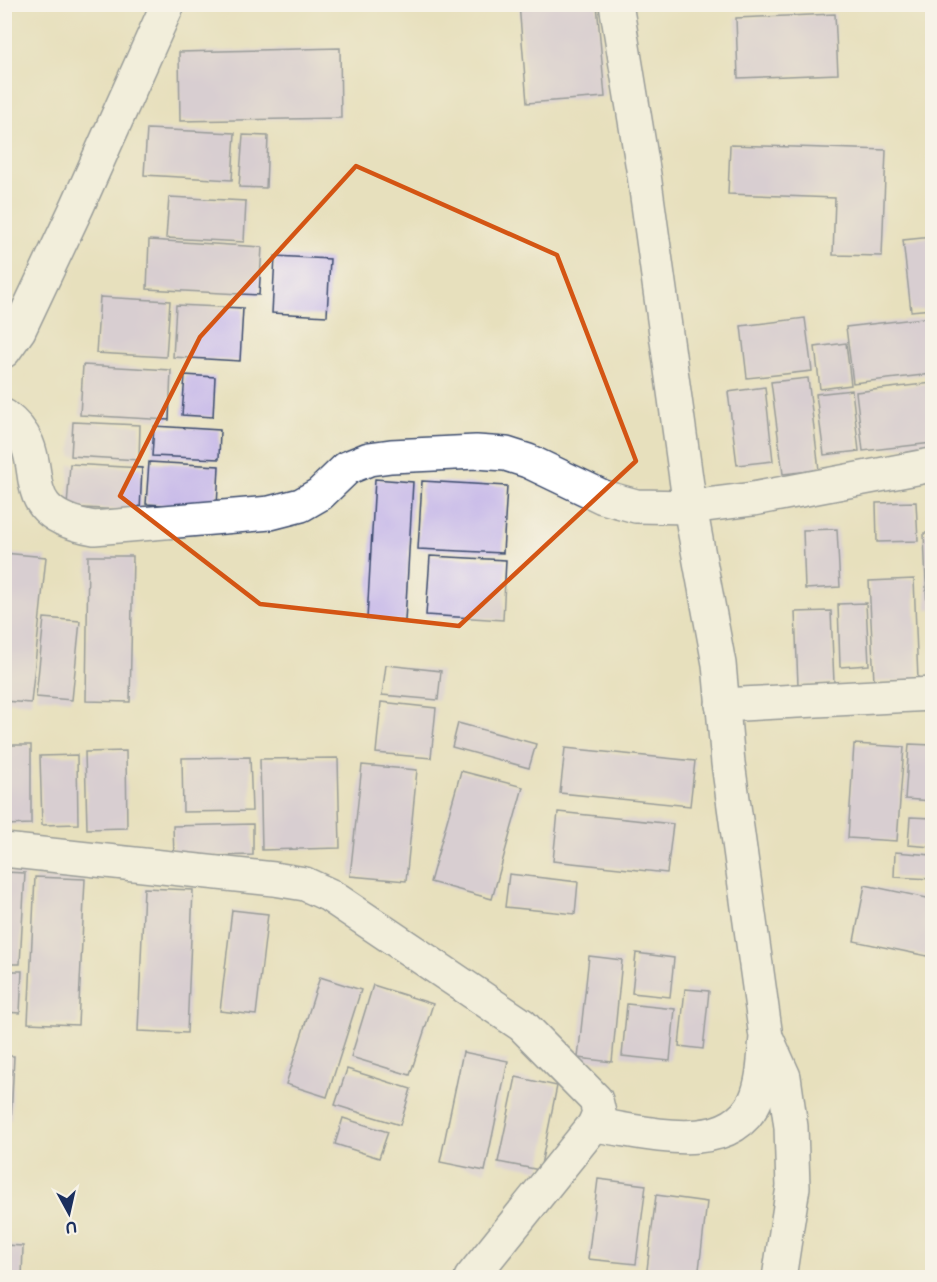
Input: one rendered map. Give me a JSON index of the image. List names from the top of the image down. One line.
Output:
{"north":"bottom"}
